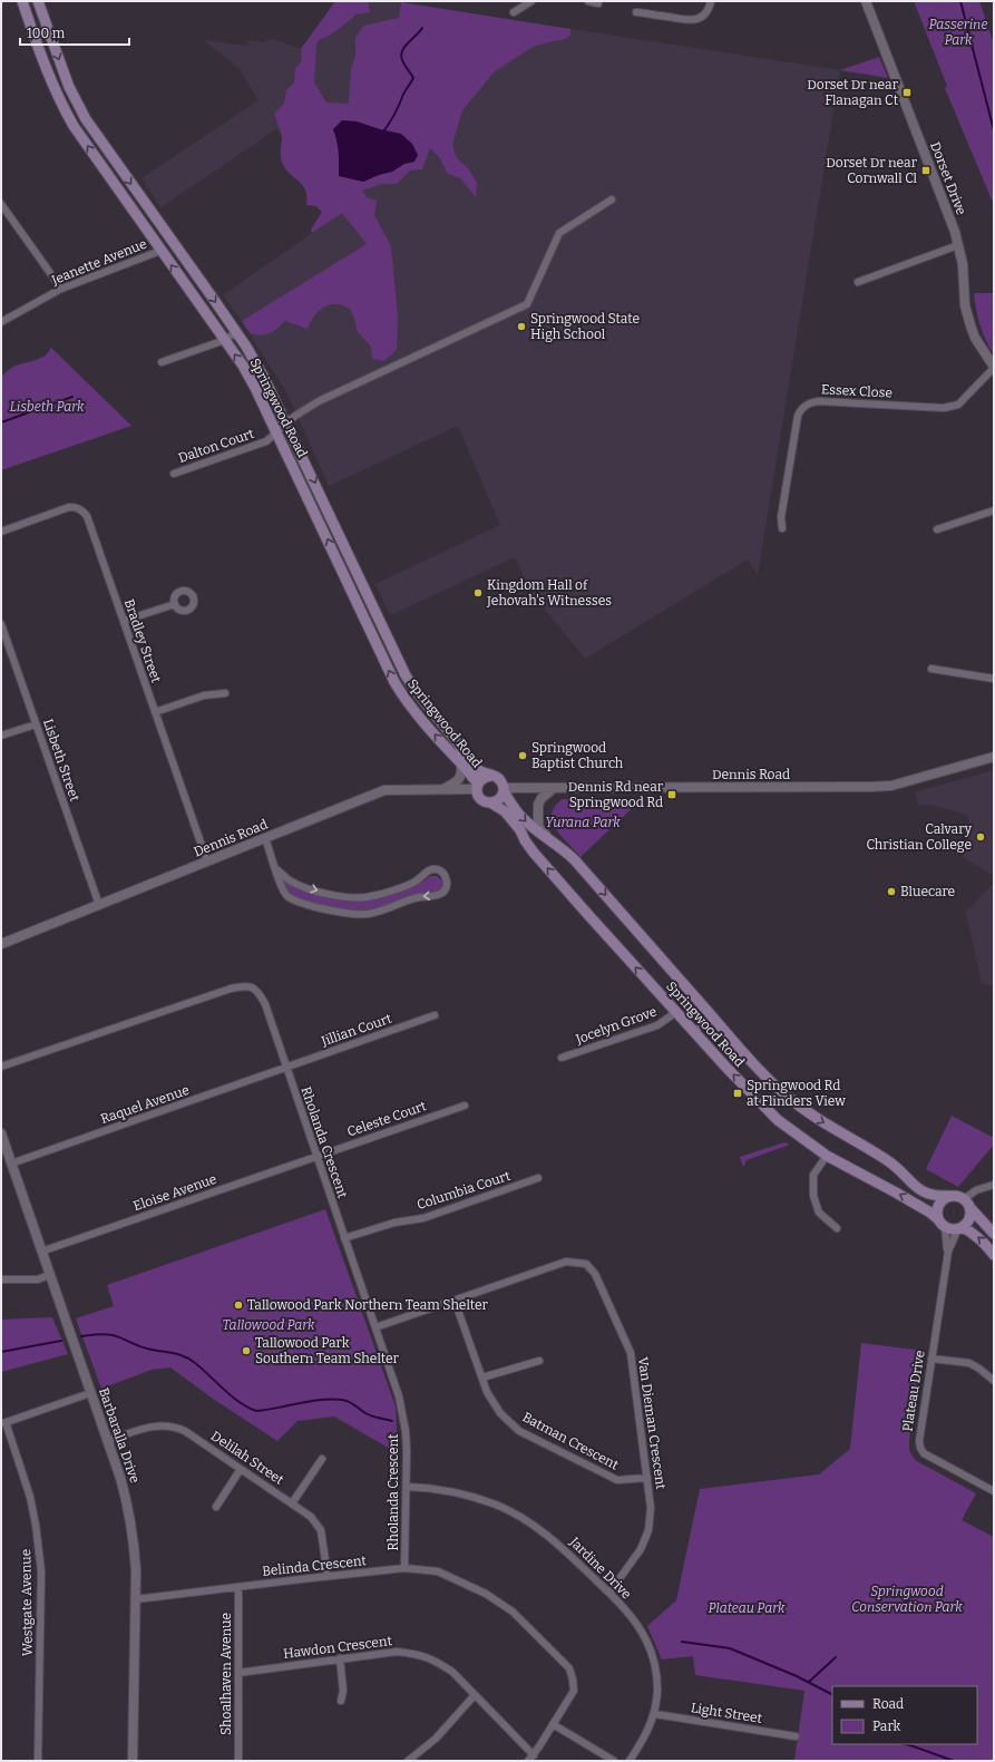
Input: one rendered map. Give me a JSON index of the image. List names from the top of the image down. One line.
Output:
{"streets":{"main road":["Springwood Road"],"street":["Dorset Drive","Jeanette Avenue","Essex Close","Dalton Court","Bradley Street","Lisbeth Street","Dennis Road","Jocelyn Grove","Jillian Court","Raquel Avenue","Celeste Court","Rholanda Crescent","Columbia Court","Eloise Avenue","Plateau Drive","Van Dieman Crescent","Barbaralla Drive","Batman Crescent","Delilah Street","Belinda Crescent","Jardine Drive","Westgate Avenue","Hawdon Crescent","Shoalhaven Avenue","Light Street"]},"crossings":[["Dorset Drive","Essex Close"],["Jeanette Avenue","Springwood Road"],["Springwood Road","Dalton Court"],["Springwood Road","Dennis Road"],["Springwood Road","Jocelyn Grove"],["Springwood Road","Plateau Drive"],["Bradley Street","Dennis Road"],["Lisbeth Street","Dennis Road"],["Jillian Court","Raquel Avenue"],["Jillian Court","Rholanda Crescent"],["Raquel Avenue","Rholanda Crescent"],["Raquel Avenue","Barbaralla Drive"],["Celeste Court","Rholanda Crescent"],["Celeste Court","Eloise Avenue"],["Rholanda Crescent","Columbia Court"],["Rholanda Crescent","Eloise Avenue"],["Rholanda Crescent","Van Dieman Crescent"],["Rholanda Crescent","Belinda Crescent"],["Rholanda Crescent","Jardine Drive"],["Eloise Avenue","Barbaralla Drive"],["Van Dieman Crescent","Batman Crescent"],["Van Dieman Crescent","Jardine Drive"],["Barbaralla Drive","Delilah Street"],["Barbaralla Drive","Belinda Crescent"],["Delilah Street","Belinda Crescent"],["Belinda Crescent","Hawdon Crescent"],["Belinda Crescent","Shoalhaven Avenue"],["Jardine Drive","Light Street"],["Hawdon Crescent","Shoalhaven Avenue"]],"parks":["Passerine Park","Lisbeth Park","Yurana Park","Tallowood Park","Springwood Conservation Park","Plateau Park"],"places":{"transit":["Dorset Dr near Flanagan Ct","Dorset Dr near Cornwall Cl","Dennis Rd near Springwood Rd","Springwood Rd at Flinders View"],"other":["Springwood State High School","Kingdom Hall of Jehovah's Witnesses","Springwood Baptist Church","Calvary Christian College","Bluecare","Tallowood Park Northern Team Shelter","Tallowood Park Southern Team Shelter"]},"legend":["Road","Park"],"scale_bar":"100 m"}
